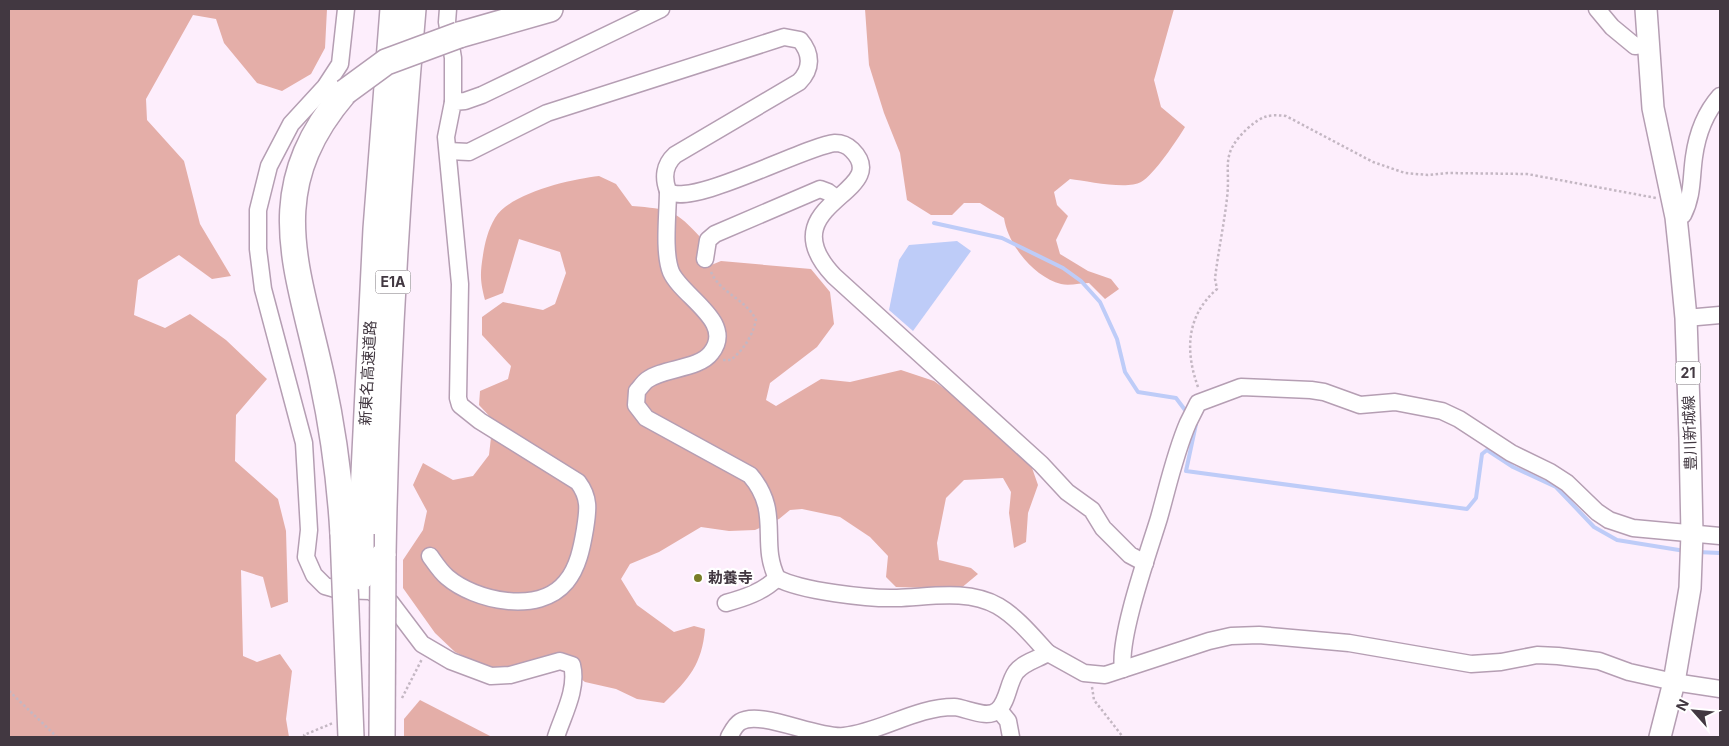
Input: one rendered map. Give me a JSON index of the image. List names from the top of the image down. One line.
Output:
{"streets":{"highway":["E1A","新東名高速道路"],"main road":["21","豊川新城線"]},"places":["勅養寺"],"north":"top left"}
